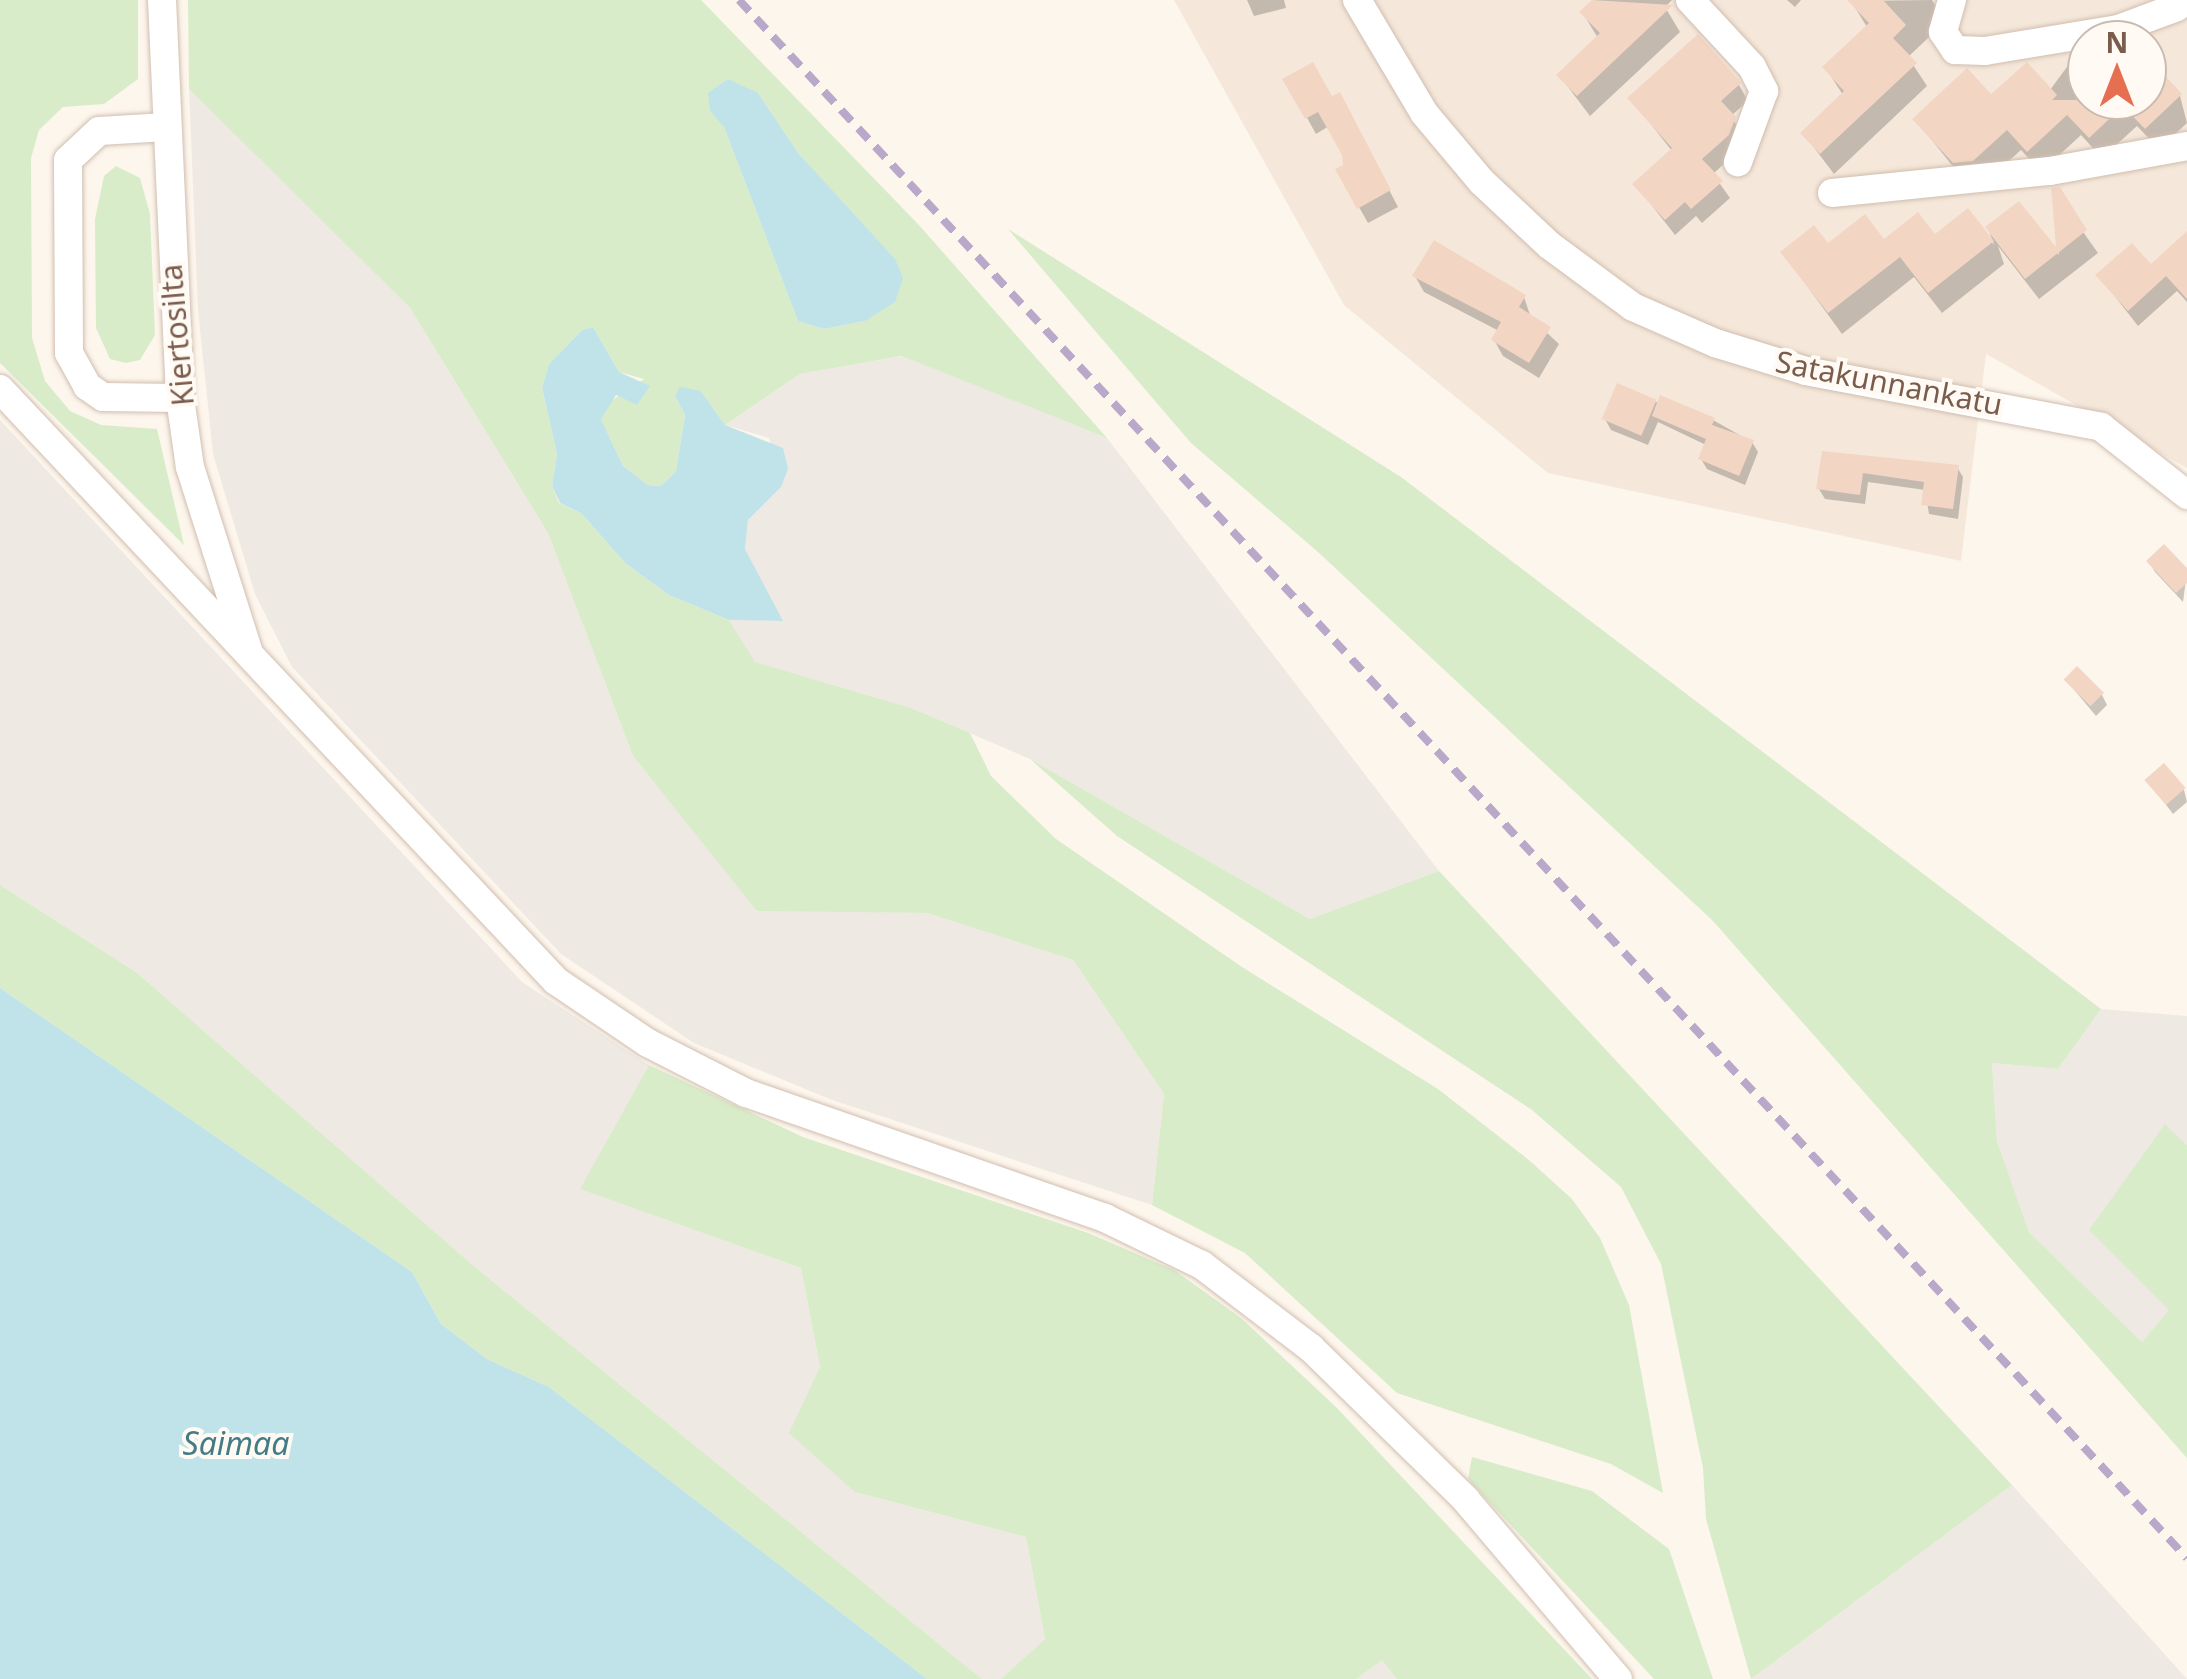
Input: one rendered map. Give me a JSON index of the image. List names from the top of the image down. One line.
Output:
{"streets":{"street":["Kiertosilta","Satakunnankatu"]},"water":["Saimaa"],"north":"top"}
